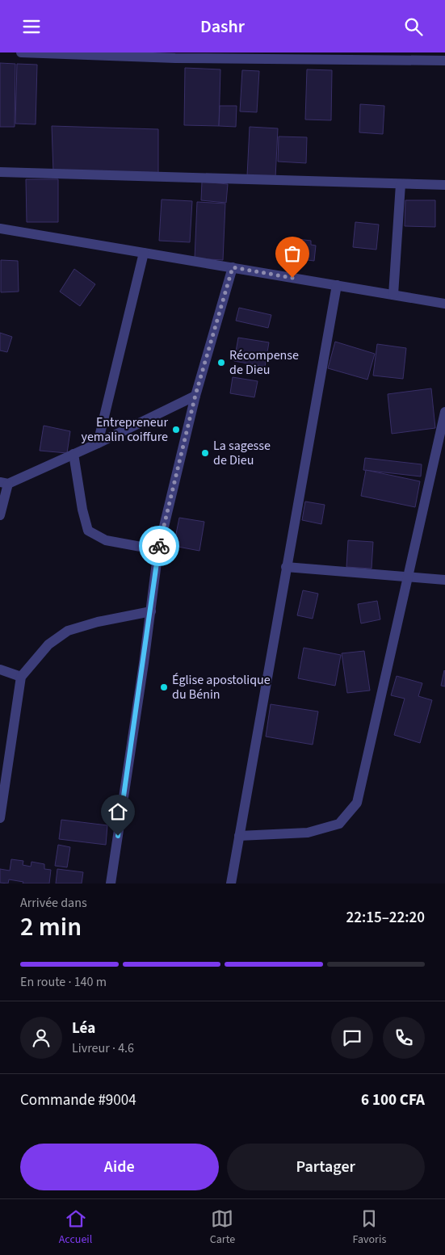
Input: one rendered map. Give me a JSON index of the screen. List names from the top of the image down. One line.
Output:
{"places":["Récompense de Dieu","Entrepreneur yemalin coiffure","La sagesse de Dieu","Église apostolique du Bénin"],"page":{"header":"Dashr","heading":["2 min","Arrivée dans","22:15–22:20"],"panel":["Léa","Livreur · 4.6","Commande #9004","6 100 CFA"],"bar":"En route · 140 m","buttons":["Aide","Partager"],"tabs":["Accueil","Carte","Favoris"]}}
